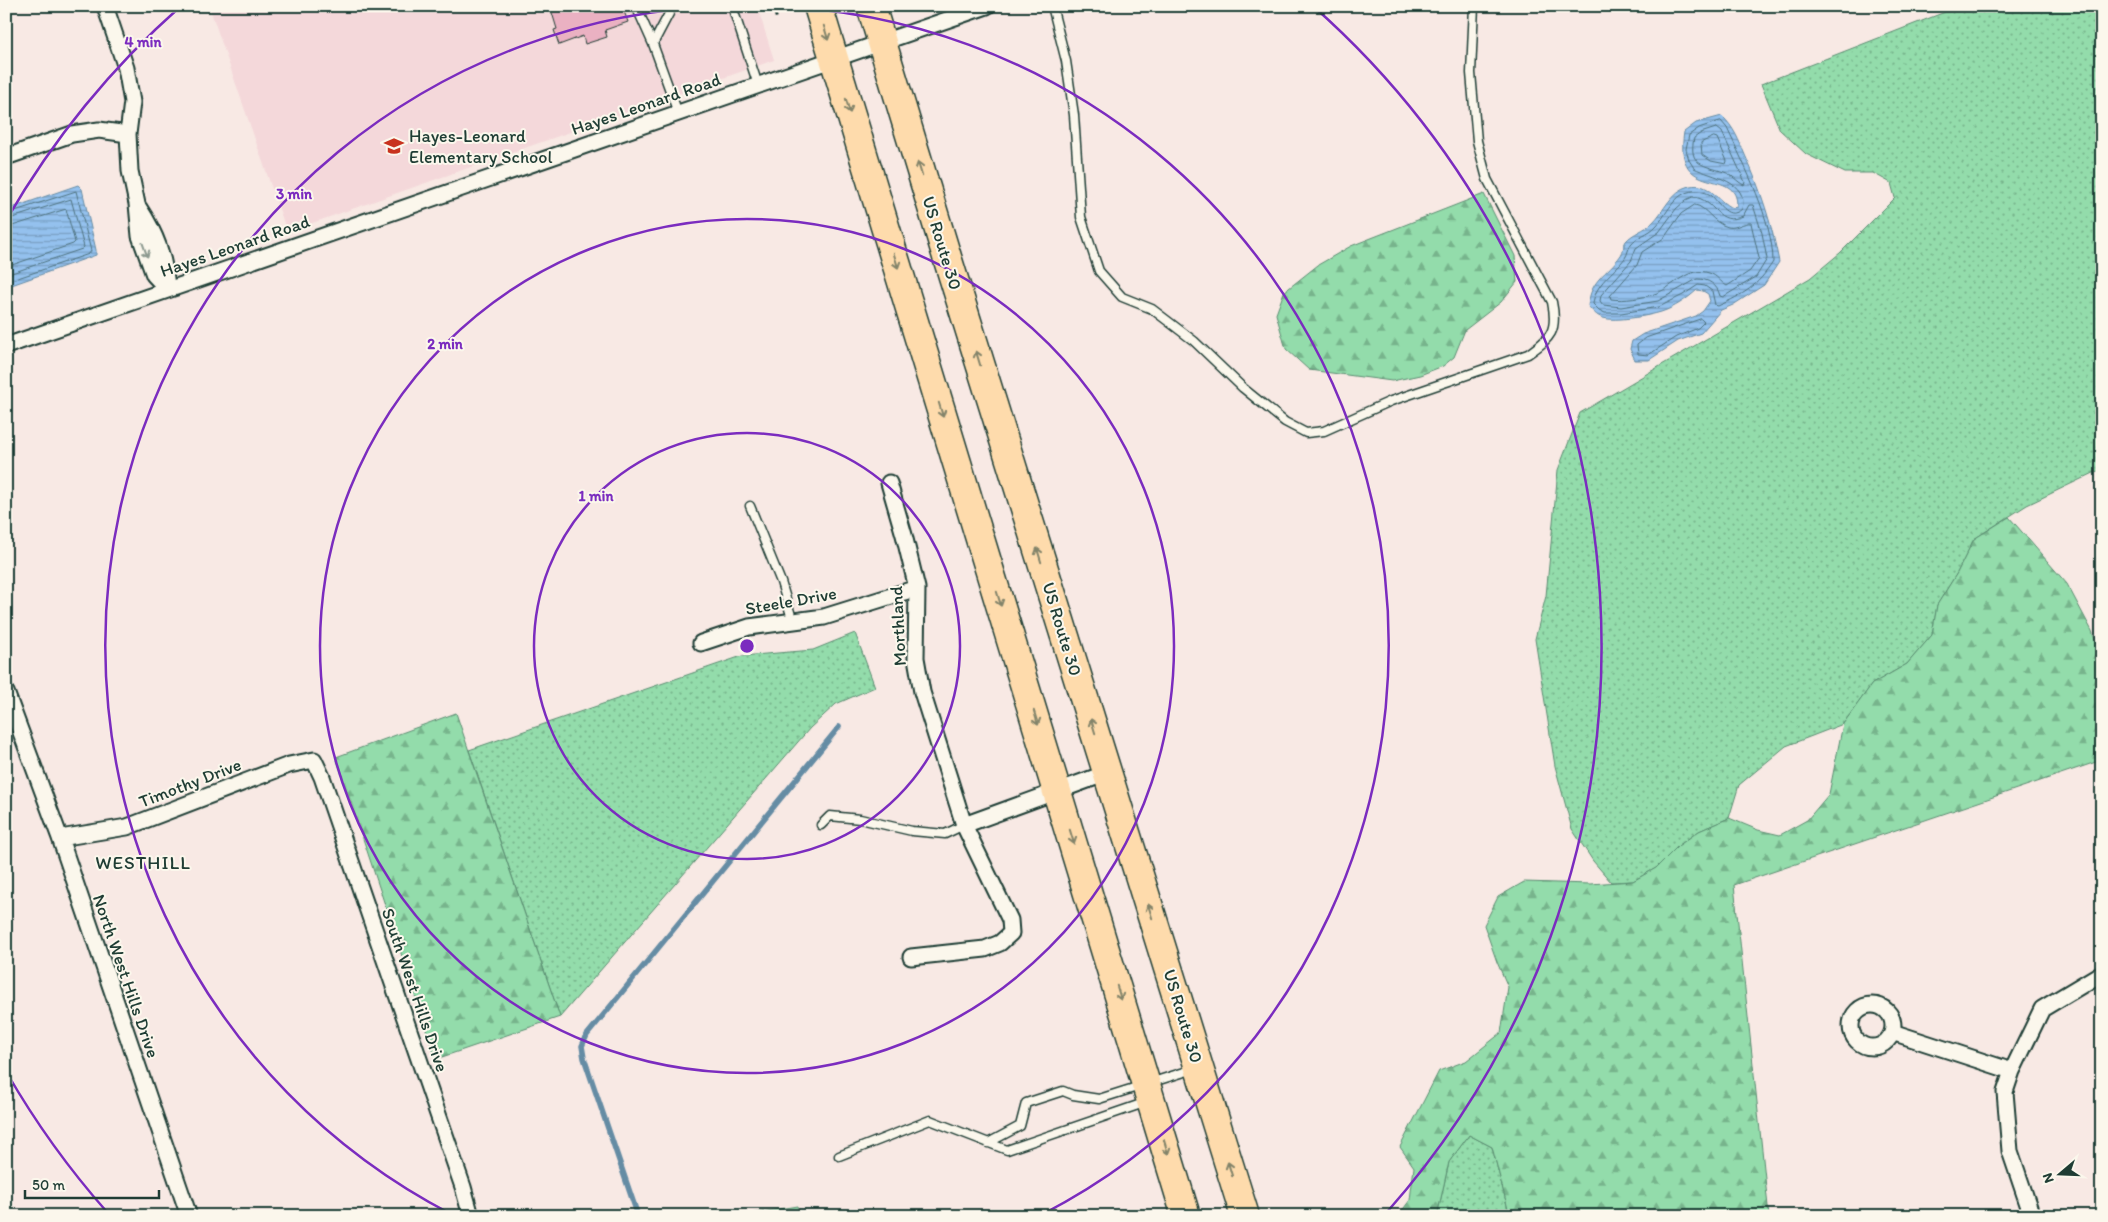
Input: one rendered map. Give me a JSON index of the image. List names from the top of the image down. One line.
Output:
{"streets":{"highway":["US Route 30"],"street":["Hayes Leonard Road","Steele Drive","Morthland","Timothy Drive","North West Hills Drive","South West Hills Drive"]},"crossings":[["Hayes Leonard Road","US Route 30"],["Steele Drive","Morthland"],["Timothy Drive","North West Hills Drive"],["Timothy Drive","South West Hills Drive"]],"districts":["WESTHILL"],"places":{"school or university":["Hayes-Leonard Elementary School"]},"scale_bar":"50 m","north":"left","rings":["4 min","3 min","2 min","1 min"]}
